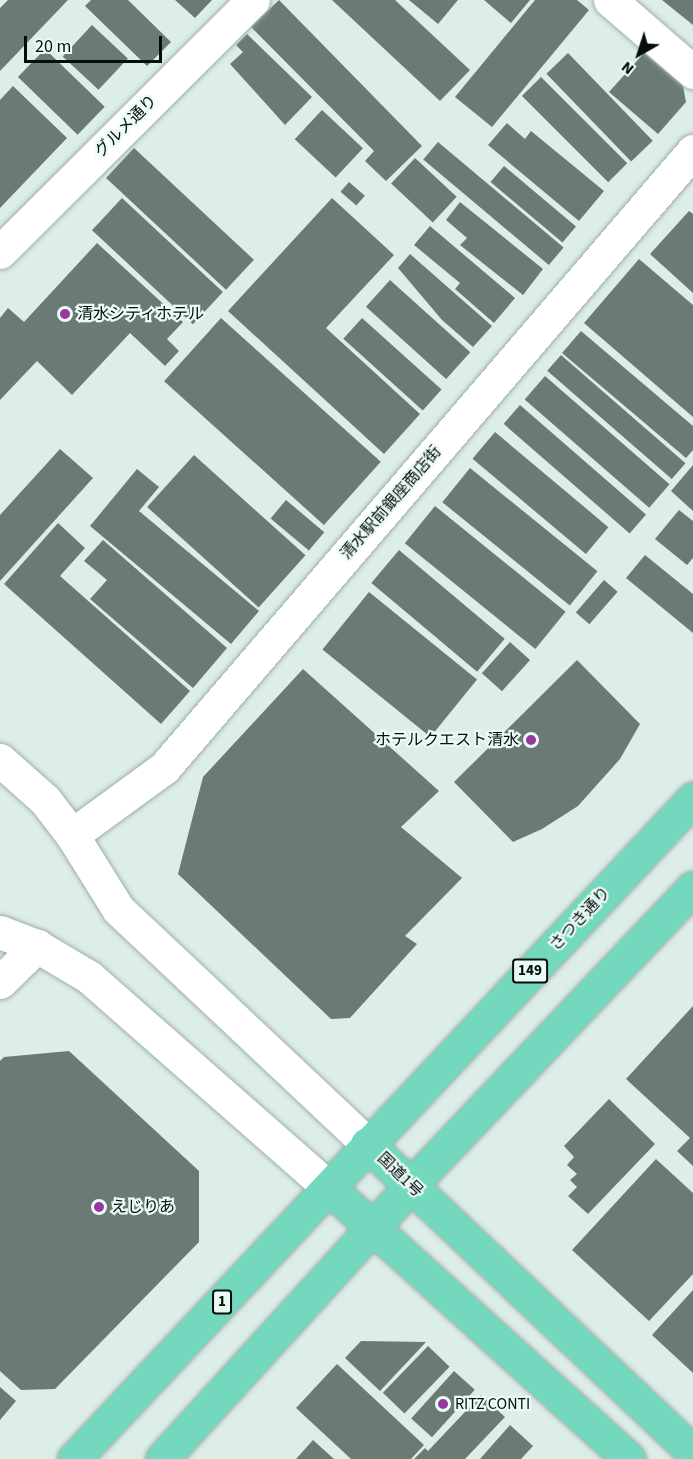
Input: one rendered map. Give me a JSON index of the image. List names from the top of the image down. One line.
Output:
{"streets":{"highway":["さつき通り","149","国道1号","1"],"street":["グルメ通り","清水駅前銀座商店街"]},"crossings":[["さつき通り","国道1号"]],"places":["清水シティホテル","ホテルクエスト清水","えじりあ","RITZ CONTI"],"scale_bar":"20 m","north":"bottom left"}
